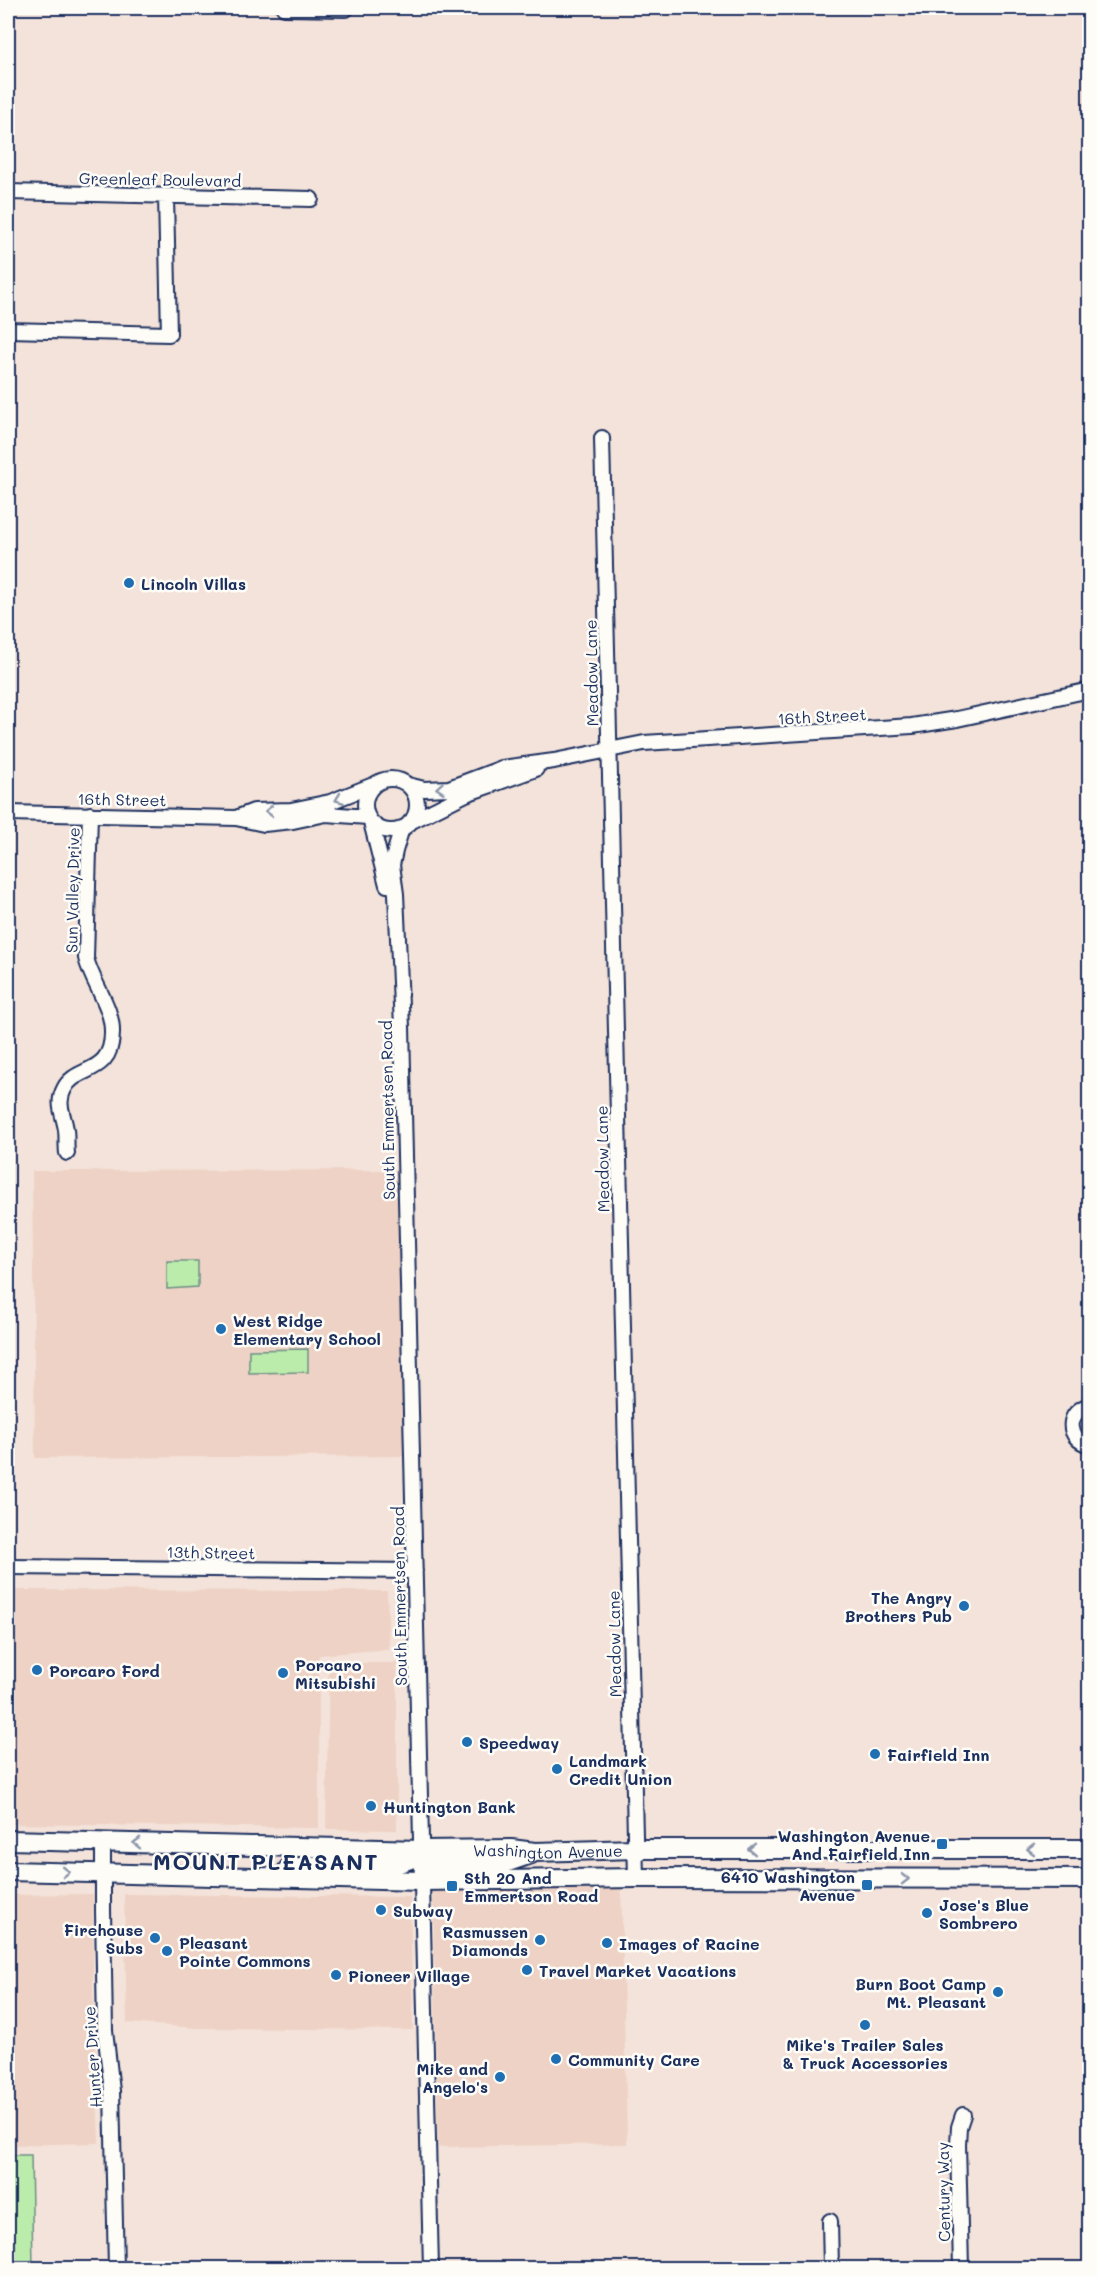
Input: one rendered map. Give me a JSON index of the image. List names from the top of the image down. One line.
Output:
{"streets":{"main road":["Washington Avenue"],"street":["Greenleaf Boulevard","Meadow Lane","16th Street","Sun Valley Drive","South Emmertsen Road","13th Street","Hunter Drive","Century Way"]},"crossings":[["Meadow Lane","16th Street"],["Meadow Lane","Washington Avenue"],["16th Street","Sun Valley Drive"],["16th Street","South Emmertsen Road"],["South Emmertsen Road","13th Street"],["South Emmertsen Road","Washington Avenue"],["Washington Avenue","Hunter Drive"]],"districts":["MOUNT PLEASANT"],"places":{"other":["Lincoln Villas","West Ridge Elementary School","The Angry Brothers Pub","Porcaro Ford","Porcaro Mitsubishi","Speedway","Fairfield Inn","Landmark Credit Union","Huntington Bank","Subway","Jose's Blue Sombrero","Firehouse Subs","Rasmussen Diamonds","Images of Racine","Pleasant Pointe Commons","Travel Market Vacations","Pioneer Village","Burn Boot Camp Mt. Pleasant","Mike's Trailer Sales & Truck Accessories","Community Care","Mike and Angelo's"],"transit":["Washington Avenue And Fairfield Inn","6410 Washington Avenue","Sth 20 And Emmertson Road"]}}
